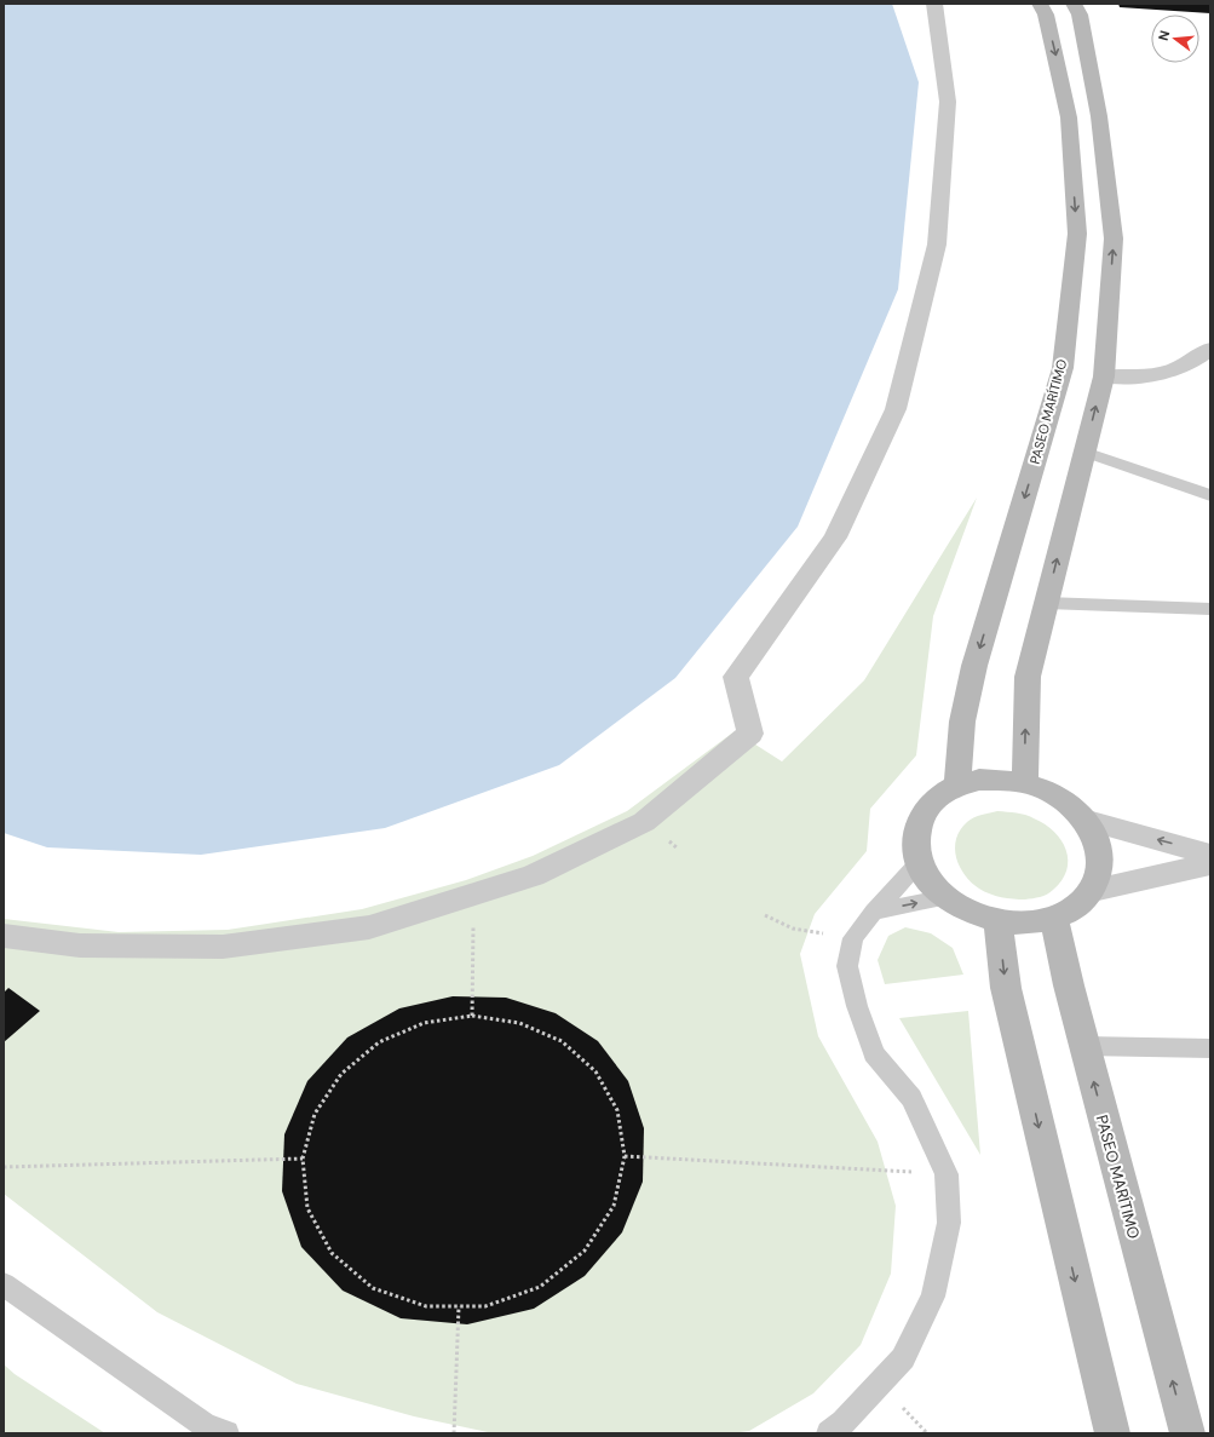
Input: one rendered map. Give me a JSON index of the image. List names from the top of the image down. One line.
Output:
{"streets":{"main road":["PASEO MARÍTIMO"]},"north":"left"}
